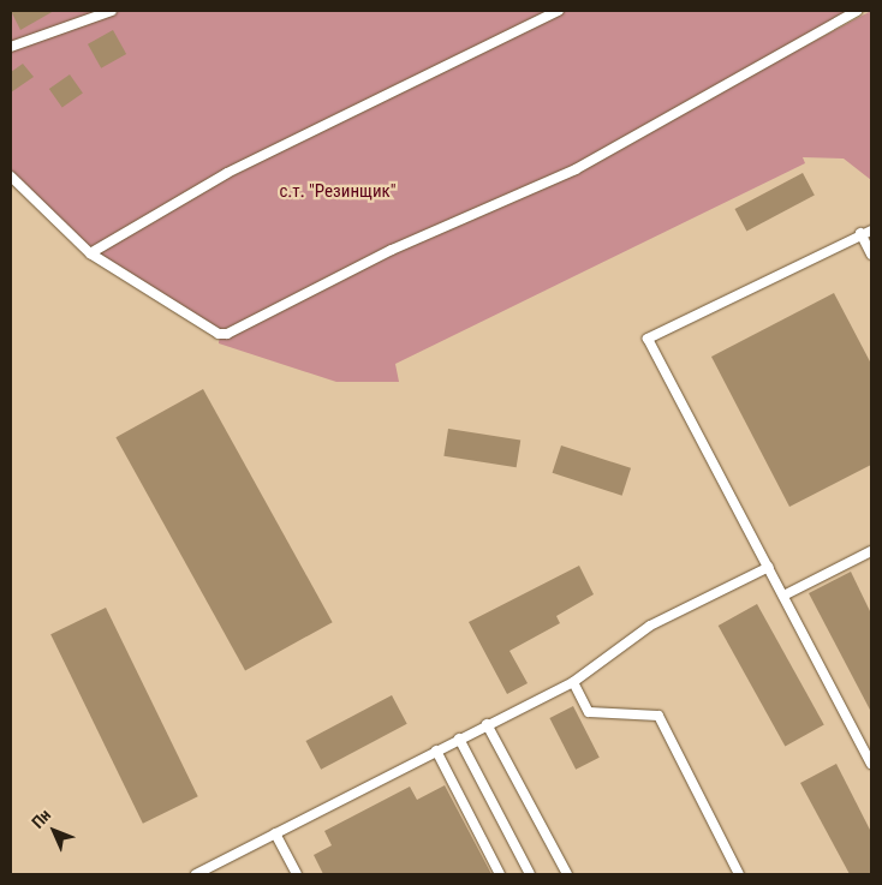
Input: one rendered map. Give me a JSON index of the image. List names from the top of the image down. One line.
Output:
{"parks":["с.т. \"Резинщик\""],"north":"top left"}
